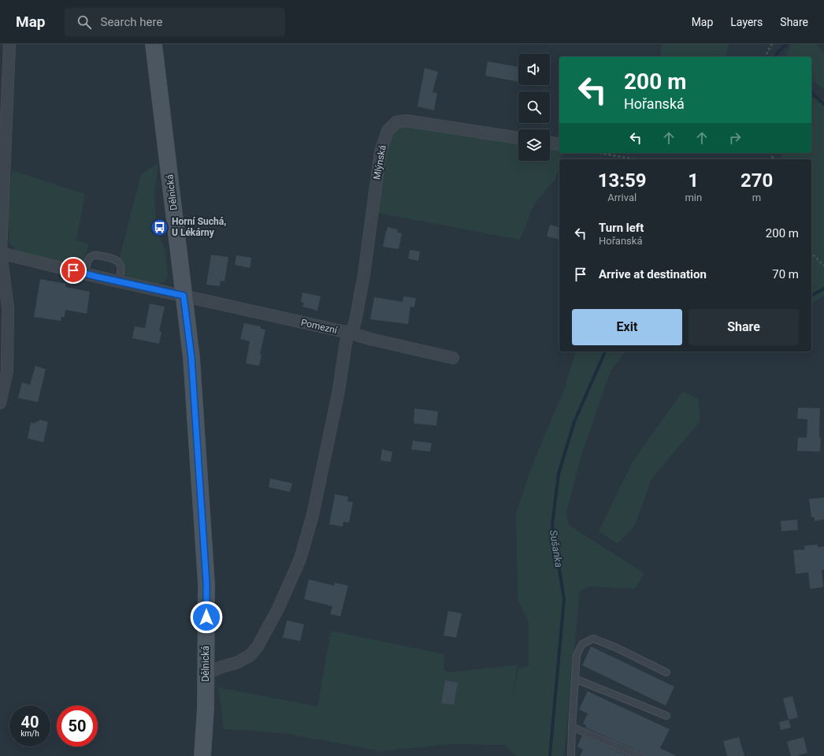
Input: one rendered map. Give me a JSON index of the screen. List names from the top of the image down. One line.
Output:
{"streets":{"main road":["Dělnická"],"street":["Mlýnská","Pomezní"]},"crossings":[["Mlýnská","Dělnická"],["Mlýnská","Pomezní"],["Dělnická","Pomezní"]],"water":["Sušanka"],"places":{"bus stop":["Horní Suchá, U Lékárny"]},"page":{"header":"Map","search":"Search here","nav":["Map","Layers","Share"],"turn":["200 m","Hořanská"],"eta":["13:59","Arrival","1","min","270","m"],"list":[{"name":"Turn left","note":"Hořanská","value":"200 m"},{"name":"Arrive at destination","value":"70 m"}],"buttons":["Exit","Share"],"speed":"40 km/h","limit":"50"}}
